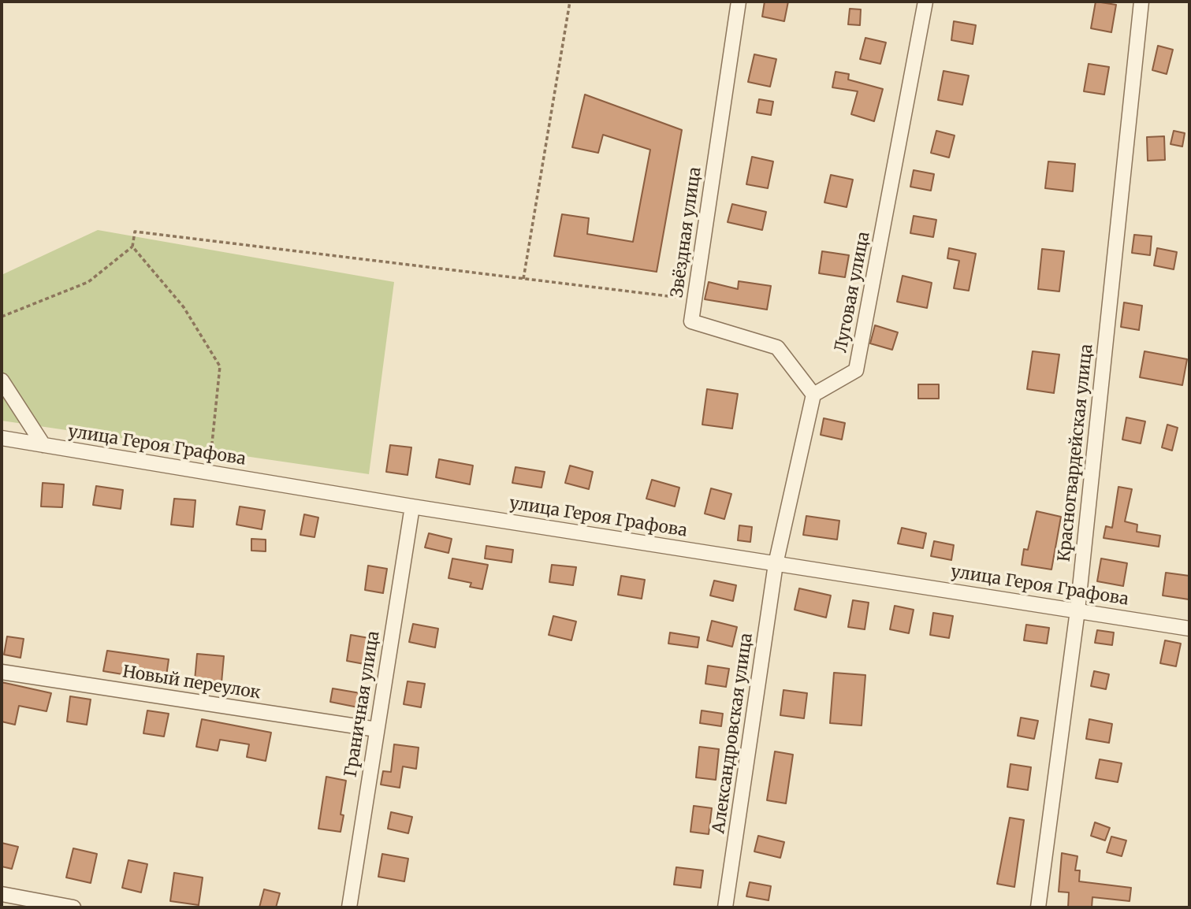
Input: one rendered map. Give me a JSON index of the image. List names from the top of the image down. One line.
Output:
{"streets":{"street":["Звёздная улица","Луговая улица","улица Героя Графова","Красногвардейская улица","Новый переулок","Граничная улица","Александровская улица"]},"crossings":[["Звёздная улица","Луговая улица"],["улица Героя Графова","Красногвардейская улица"],["улица Героя Графова","Граничная улица"],["улица Героя Графова","Александровская улица"],["Новый переулок","Граничная улица"]]}
